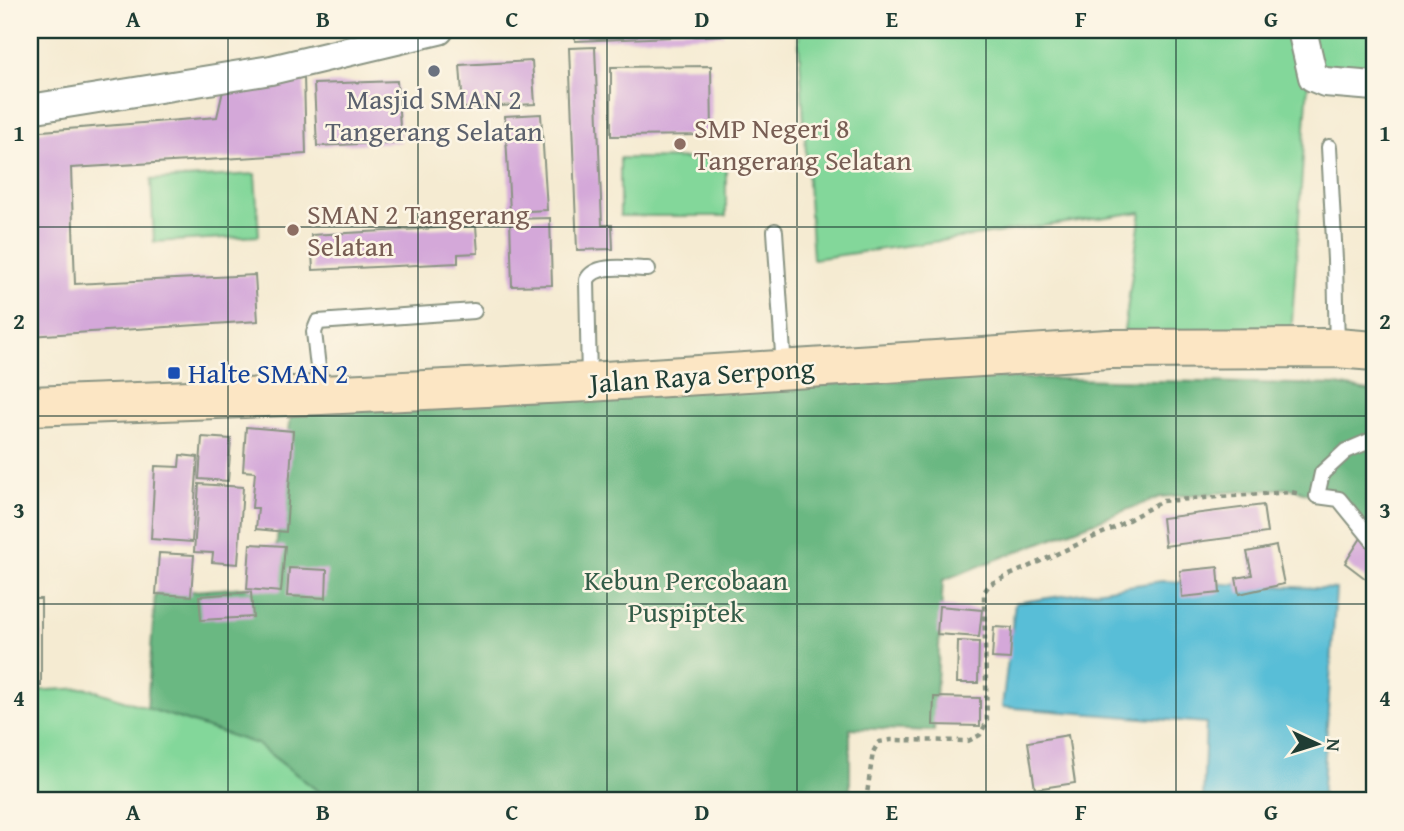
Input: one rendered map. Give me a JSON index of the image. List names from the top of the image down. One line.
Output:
{"streets":{"main road":["Jalan Raya Serpong"]},"parks":["Kebun Percobaan Puspiptek"],"places":{"other":["Masjid SMAN 2 Tangerang Selatan","SMP Negeri 8 Tangerang Selatan","SMAN 2 Tangerang Selatan"],"transit":["Halte SMAN 2"]},"north":"right","grid":{"columns":["A","B","C","D","E","F","G"],"rows":["1","2","3","4"]}}
